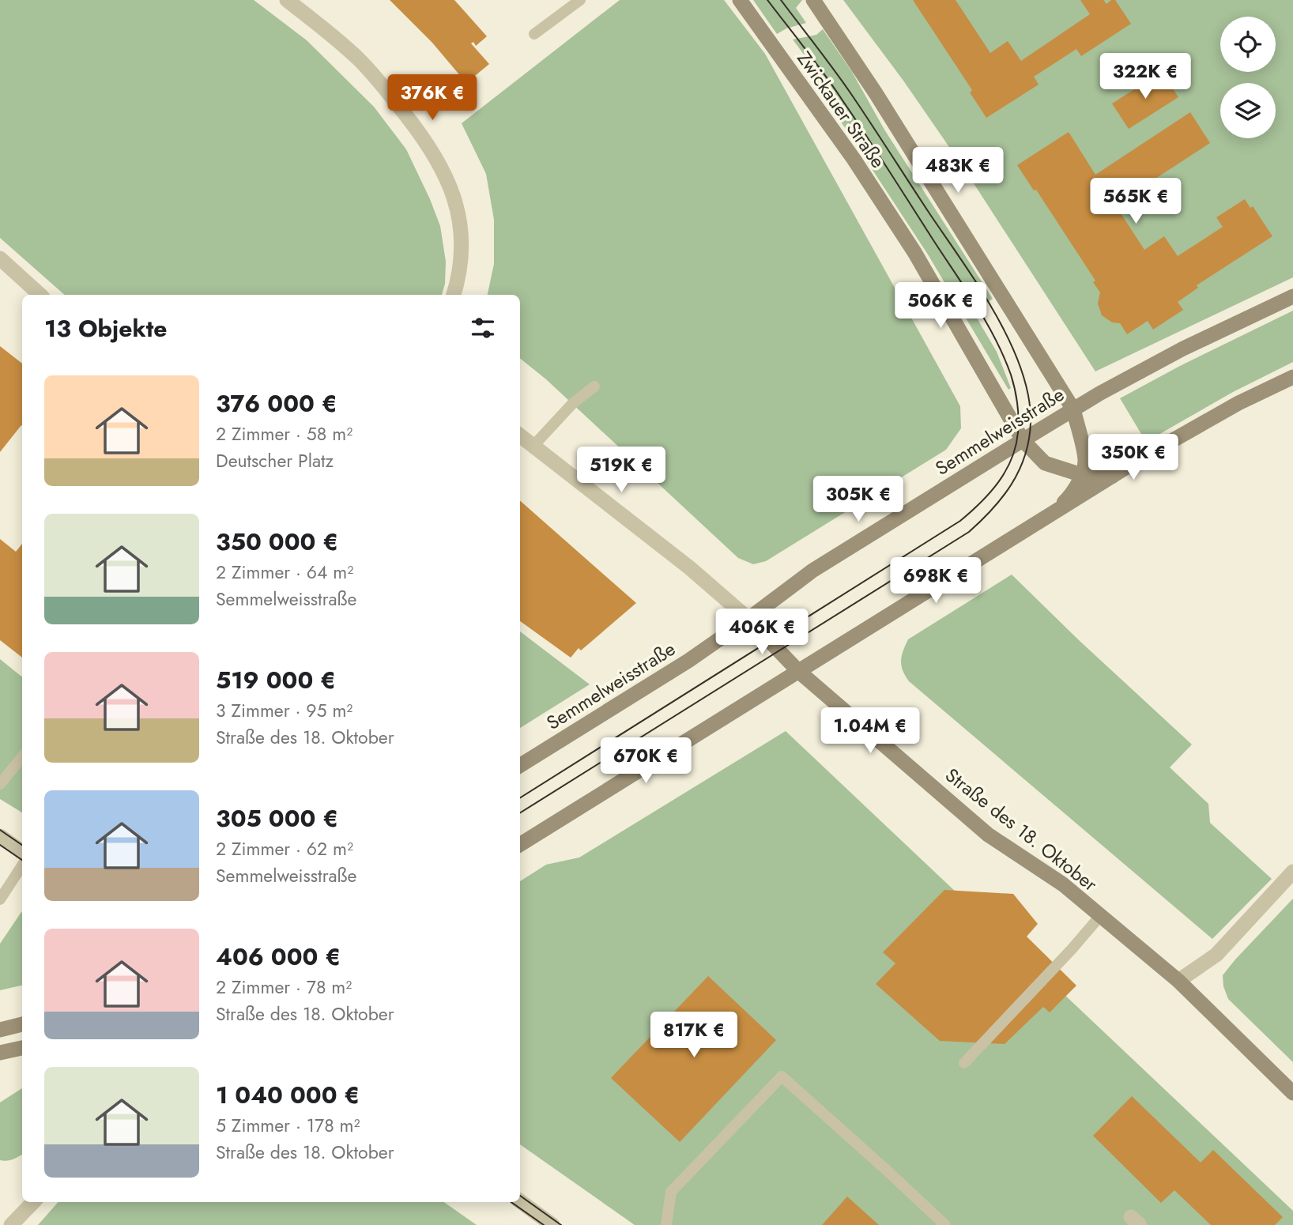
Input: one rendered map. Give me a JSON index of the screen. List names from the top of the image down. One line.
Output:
{"streets":{"main road":["Zwickauer Straße","Semmelweisstraße","Straße des 18. Oktober"]},"crossings":[["Zwickauer Straße","Semmelweisstraße"],["Semmelweisstraße","Straße des 18. Oktober"]],"page":{"price":["322K €","376K €","483K €","565K €","506K €","350K €","519K €","305K €","698K €","406K €","1.04M €","670K €","817K €"],"heading":"13 Objekte","list":[{"name":"376 000 €","note":"2 Zimmer · 58 m² · Deutscher Platz"},{"name":"350 000 €","note":"2 Zimmer · 64 m² · Semmelweisstraße"},{"name":"519 000 €","note":"3 Zimmer · 95 m² · Straße des 18. Oktober"},{"name":"305 000 €","note":"2 Zimmer · 62 m² · Semmelweisstraße"},{"name":"406 000 €","note":"2 Zimmer · 78 m² · Straße des 18. Oktober"},{"name":"1 040 000 €","note":"5 Zimmer · 178 m² · Straße des 18. Oktober"}]}}
